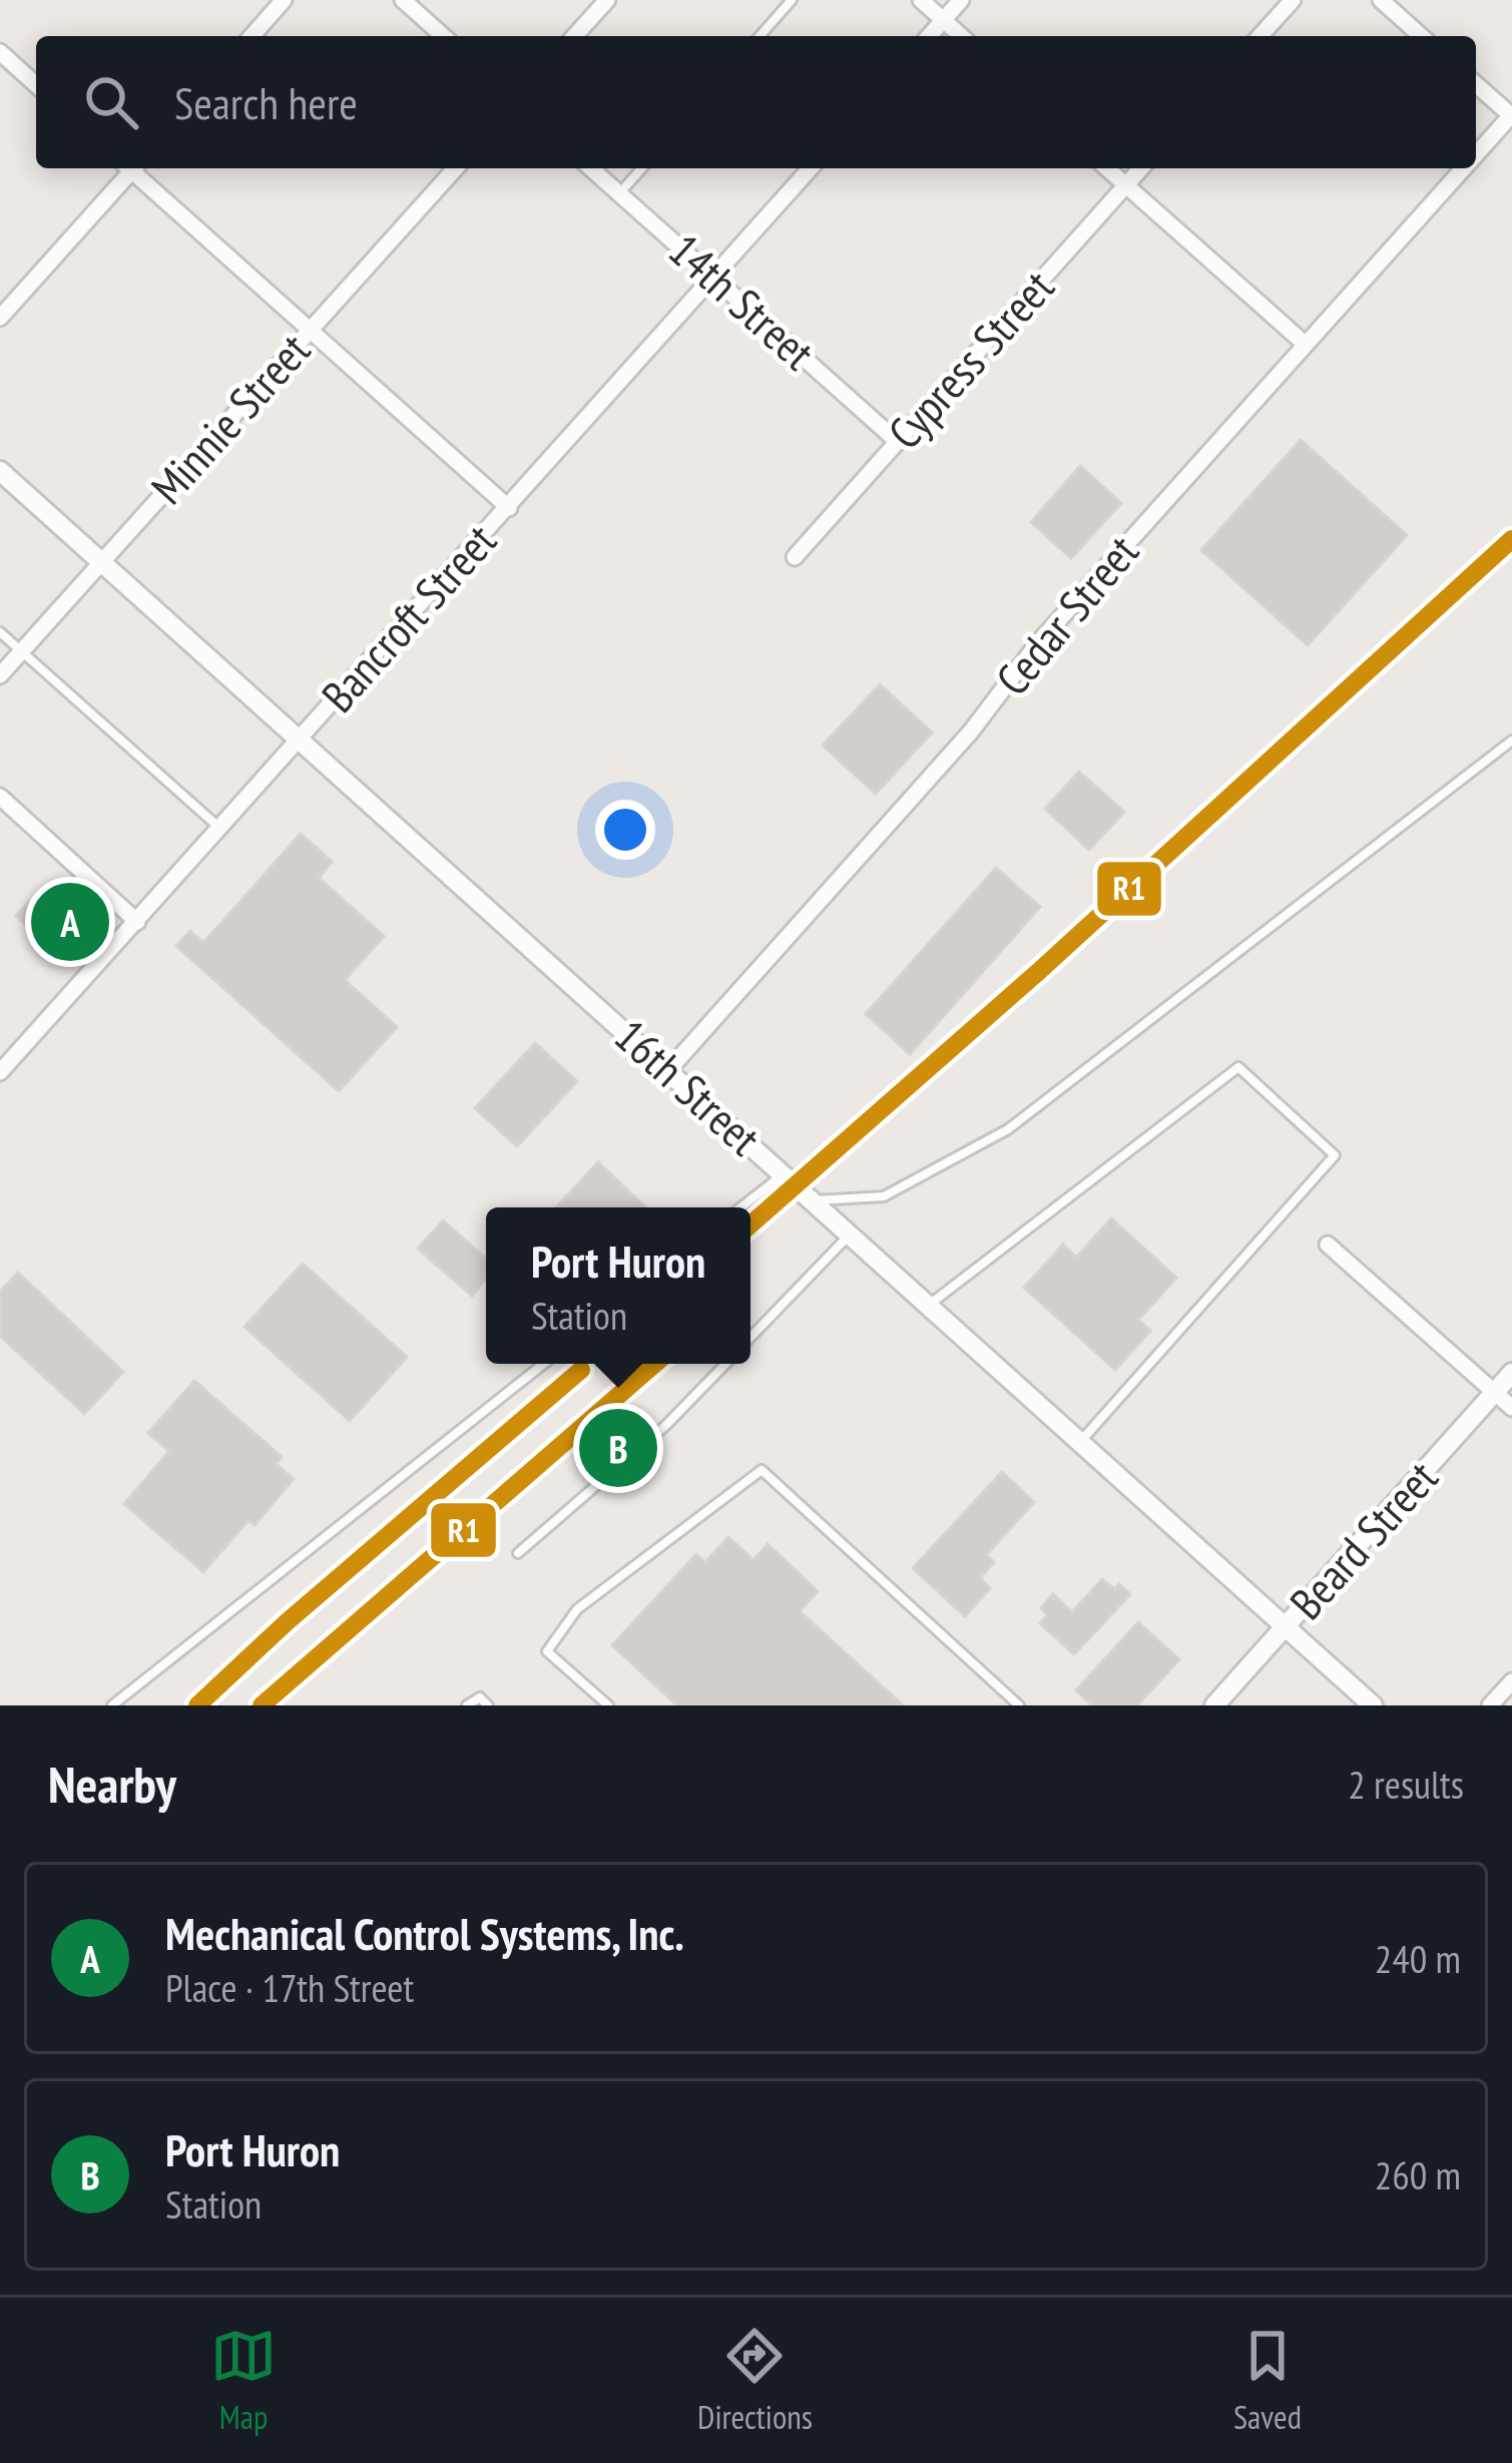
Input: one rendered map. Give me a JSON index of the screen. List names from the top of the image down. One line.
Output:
{"streets":{"street":["14th Street","Cypress Street","Minnie Street","Cedar Street","Bancroft Street","16th Street","Beard Street"]},"crossings":[["14th Street","Cypress Street"],["14th Street","Bancroft Street"],["Minnie Street","16th Street"],["Cedar Street","16th Street"],["Bancroft Street","16th Street"],["16th Street","Beard Street"]],"lines":["transit line R1"],"page":{"search":"Search here","pins":["A","B"],"popup":["Port Huron","Station"],"heading":["Nearby","2 results"],"list":[{"mark":"A","name":"Mechanical Control Systems, Inc.","note":"Place · 17th Street","value":"240 m"},{"mark":"B","name":"Port Huron","note":"Station","value":"260 m"}],"nav":["Map","Directions","Saved"]}}
